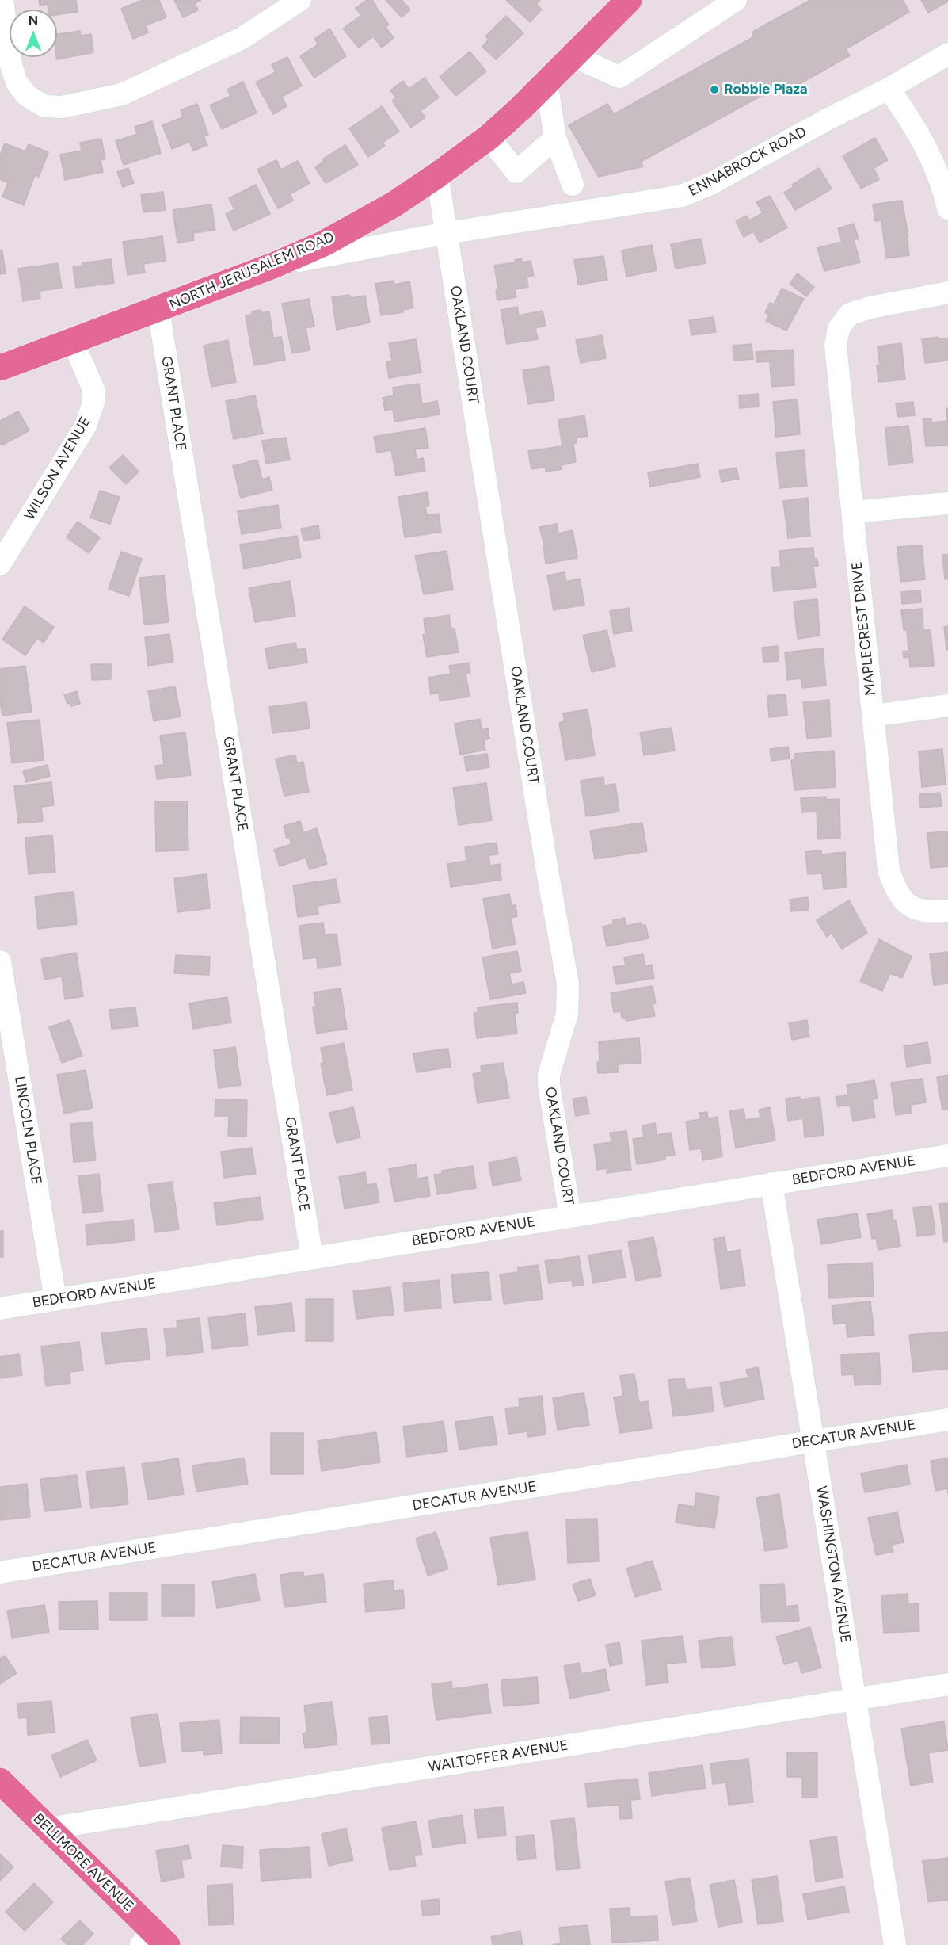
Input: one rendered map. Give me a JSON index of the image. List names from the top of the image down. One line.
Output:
{"streets":{"main road":["NORTH JERUSALEM ROAD","BELLMORE AVENUE"],"street":["ENNABROCK ROAD","OAKLAND COURT","GRANT PLACE","WILSON AVENUE","MAPLECREST DRIVE","LINCOLN PLACE","BEDFORD AVENUE","DECATUR AVENUE","WASHINGTON AVENUE","WALTOFFER AVENUE"]},"crossings":[["ENNABROCK ROAD","NORTH JERUSALEM ROAD"],["ENNABROCK ROAD","OAKLAND COURT"],["NORTH JERUSALEM ROAD","GRANT PLACE"],["NORTH JERUSALEM ROAD","WILSON AVENUE"],["OAKLAND COURT","BEDFORD AVENUE"],["GRANT PLACE","BEDFORD AVENUE"],["LINCOLN PLACE","BEDFORD AVENUE"],["BEDFORD AVENUE","WASHINGTON AVENUE"],["DECATUR AVENUE","WASHINGTON AVENUE"],["WASHINGTON AVENUE","WALTOFFER AVENUE"],["WALTOFFER AVENUE","BELLMORE AVENUE"]],"places":["Robbie Plaza"],"north":"top"}
